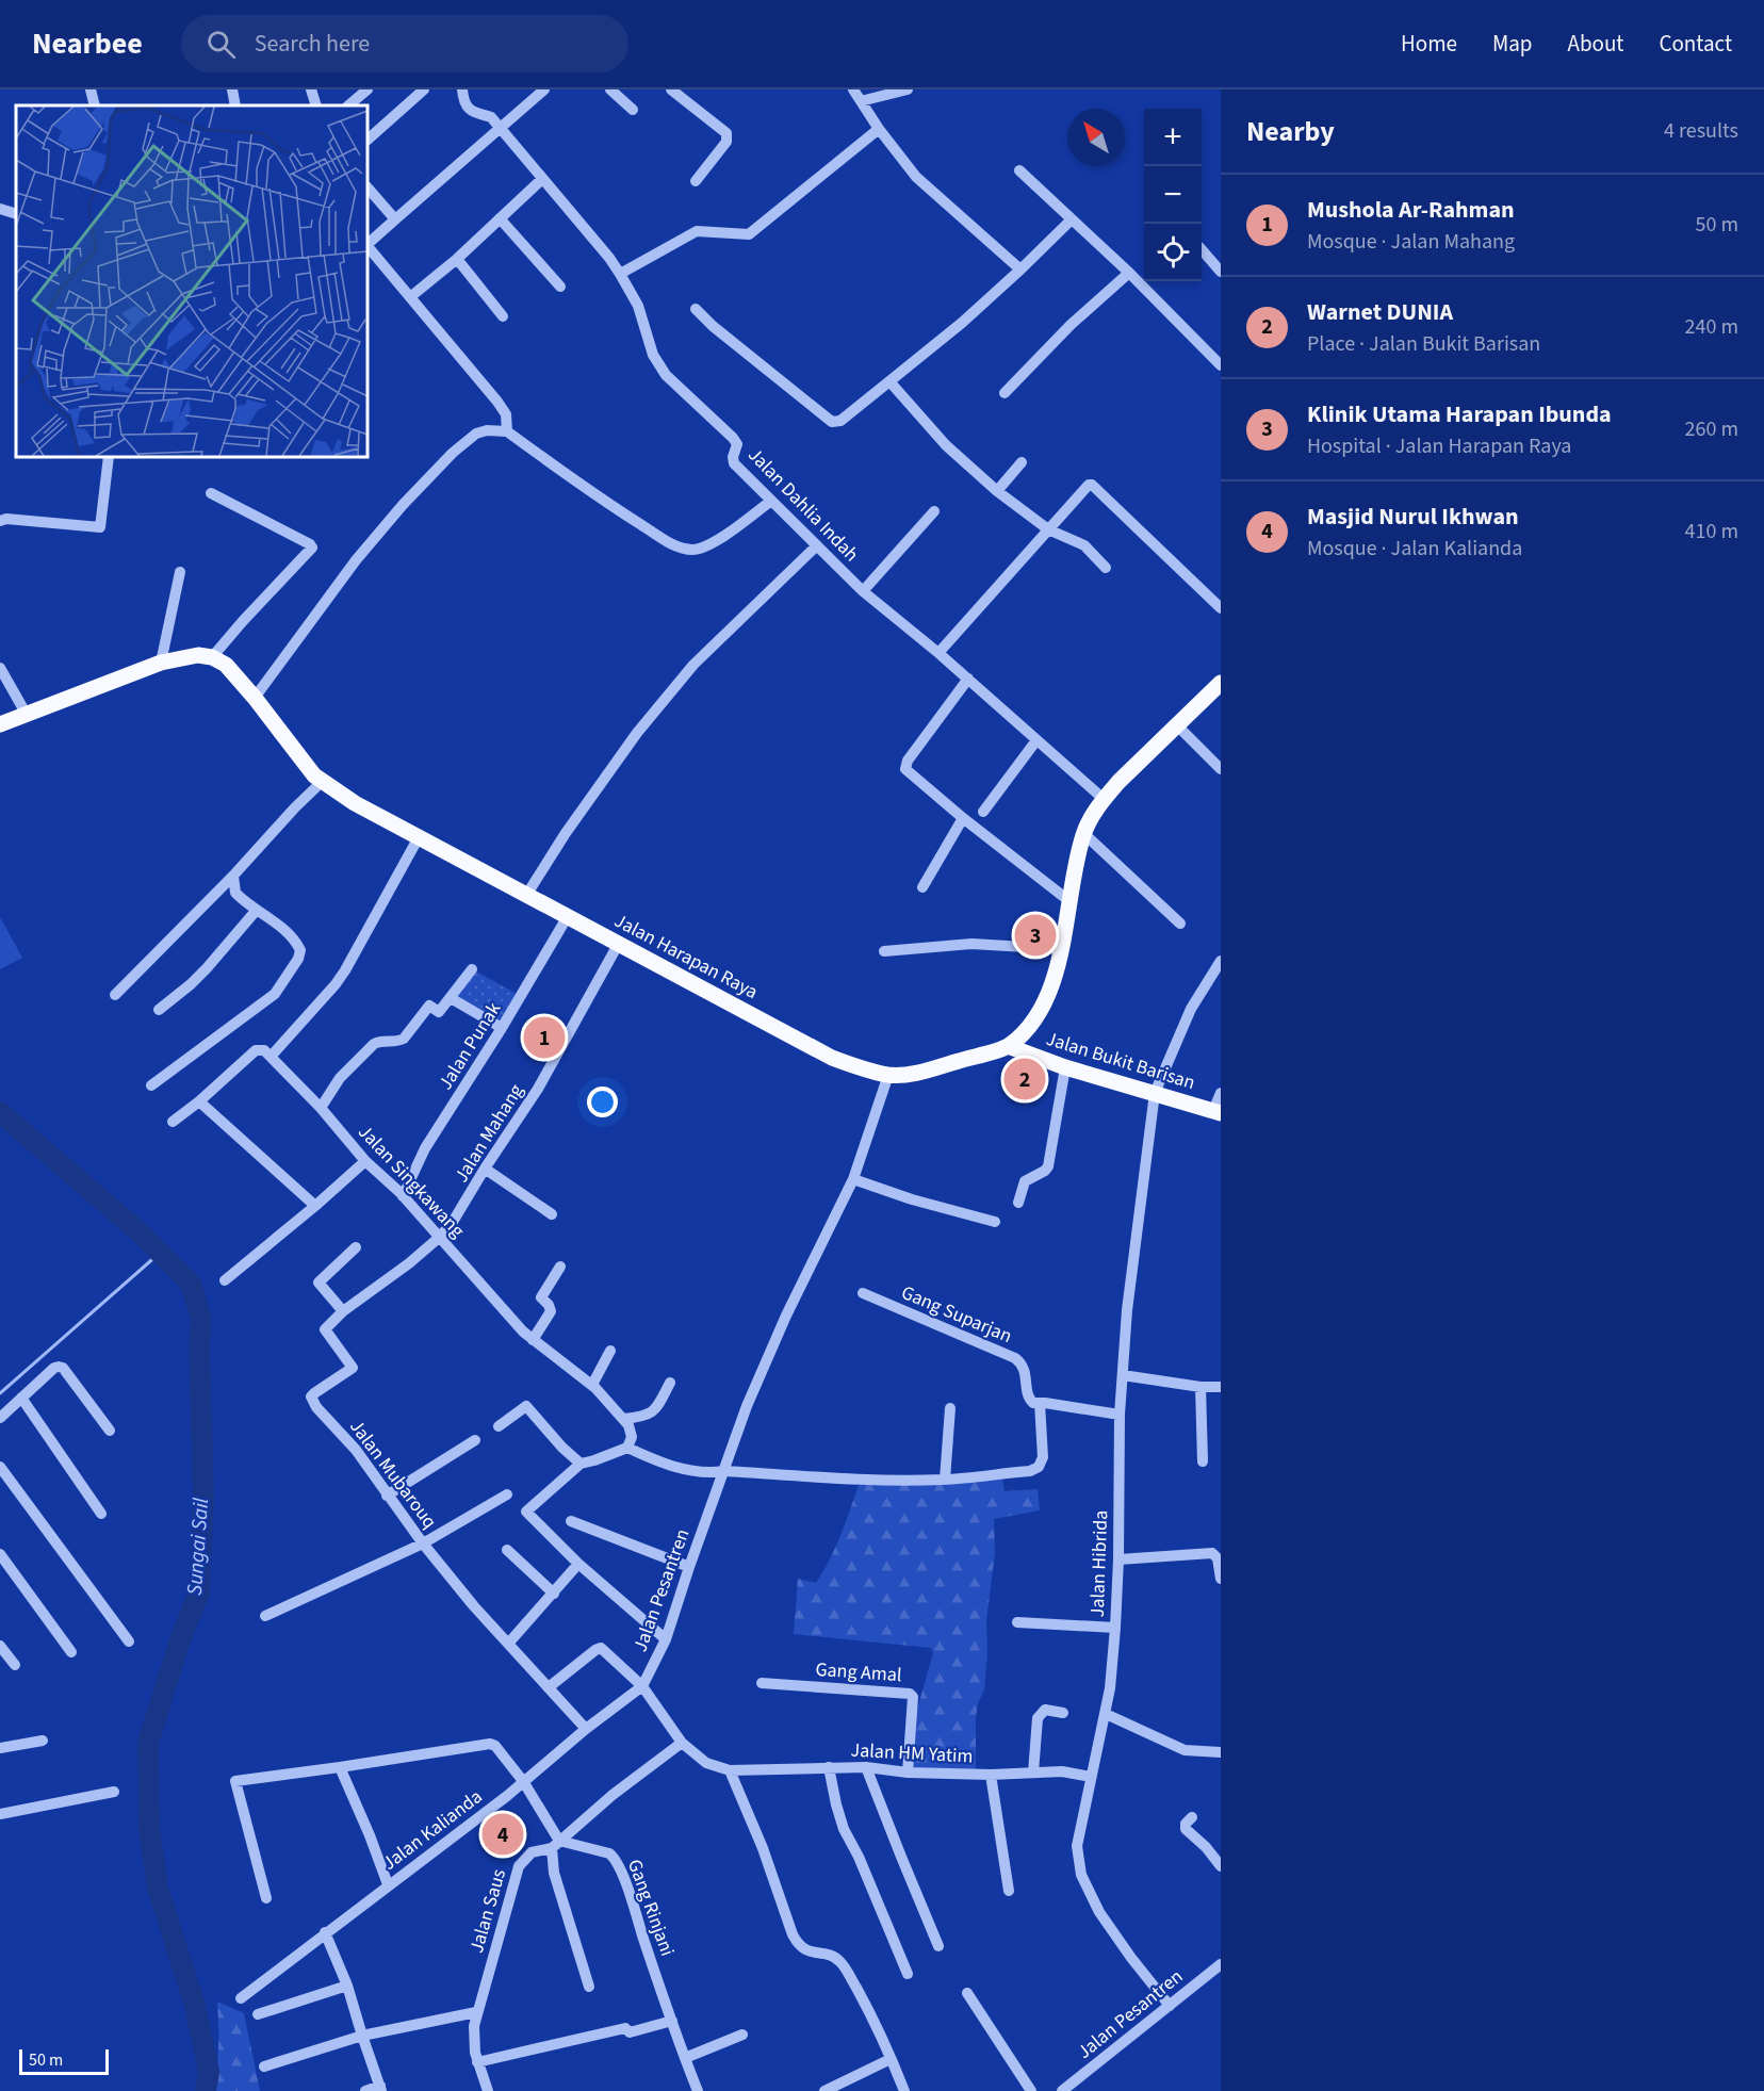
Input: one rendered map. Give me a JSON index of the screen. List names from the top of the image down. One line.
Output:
{"streets":{"main road":["Jalan Harapan Raya","Jalan Bukit Barisan"],"street":["Jalan Dahlia Indah","Jalan Punak","Jalan Mahang","Jalan Singkawang","Gang Suparjan","Jalan Mubarouq","Jalan Hibrida","Jalan Pesantren","Gang Amal","Jalan HM Yatim","Jalan Kalianda","Gang Rinjani","Jalan Saus"]},"crossings":[["Jalan Harapan Raya","Jalan Punak"],["Jalan Harapan Raya","Jalan Bukit Barisan"],["Jalan Harapan Raya","Jalan Mahang"],["Jalan Harapan Raya","Jalan Pesantren"],["Jalan Punak","Jalan Singkawang"],["Jalan Bukit Barisan","Jalan Hibrida"],["Jalan Mahang","Jalan Singkawang"],["Jalan Mahang","Jalan Mubarouq"],["Jalan Singkawang","Jalan Mubarouq"],["Jalan Mubarouq","Jalan Kalianda"],["Jalan Hibrida","Jalan Pesantren"],["Jalan Hibrida","Jalan HM Yatim"],["Jalan Pesantren","Jalan Kalianda"],["Gang Amal","Jalan HM Yatim"],["Gang Rinjani","Jalan Saus"]],"water":["Sungai Sail"],"scale_bar":"50 m","north":"top left","page":{"header":"Nearbee","search":"Search here","nav":["Home","Map","About","Contact"],"heading":["Nearby","4 results"],"map_buttons":["+","−"],"list":[{"mark":"1","name":"Mushola Ar-Rahman","note":"Mosque · Jalan Mahang","value":"50 m"},{"mark":"2","name":"Warnet DUNIA","note":"Place · Jalan Bukit Barisan","value":"240 m"},{"mark":"3","name":"Klinik Utama Harapan Ibunda","note":"Hospital · Jalan Harapan Raya","value":"260 m"},{"mark":"4","name":"Masjid Nurul Ikhwan","note":"Mosque · Jalan Kalianda","value":"410 m"}],"pins":["3","1","2","4"],"scale":"50 m"}}
